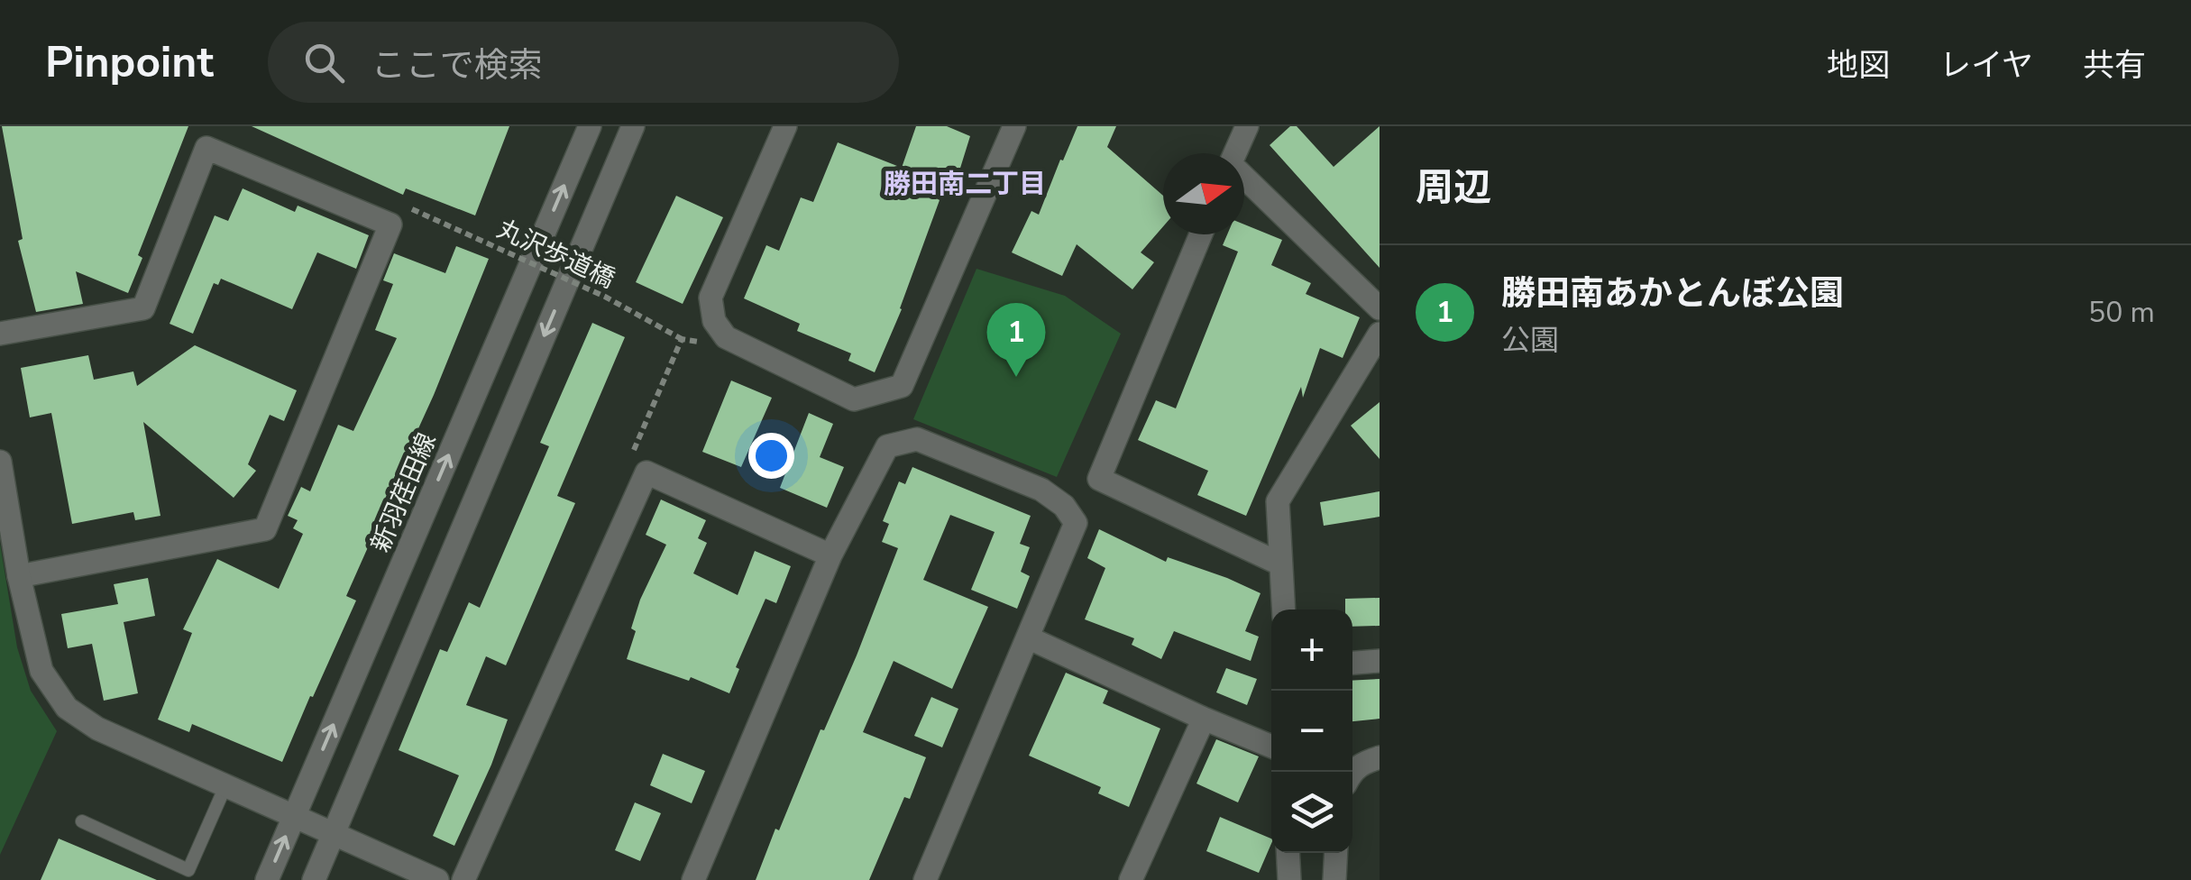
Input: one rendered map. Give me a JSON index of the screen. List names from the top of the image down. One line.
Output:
{"streets":{"street":["新羽荏田線"],"path":["丸沢歩道橋"]},"districts":["勝田南二丁目"],"north":"right","page":{"header":"Pinpoint","search":"ここで検索","nav":["地図","レイヤ","共有"],"heading":"周辺","list":[{"mark":"1","name":"勝田南あかとんぼ公園","note":"公園","value":"50 m"}],"pins":"1","map_buttons":["+","−"]}}
